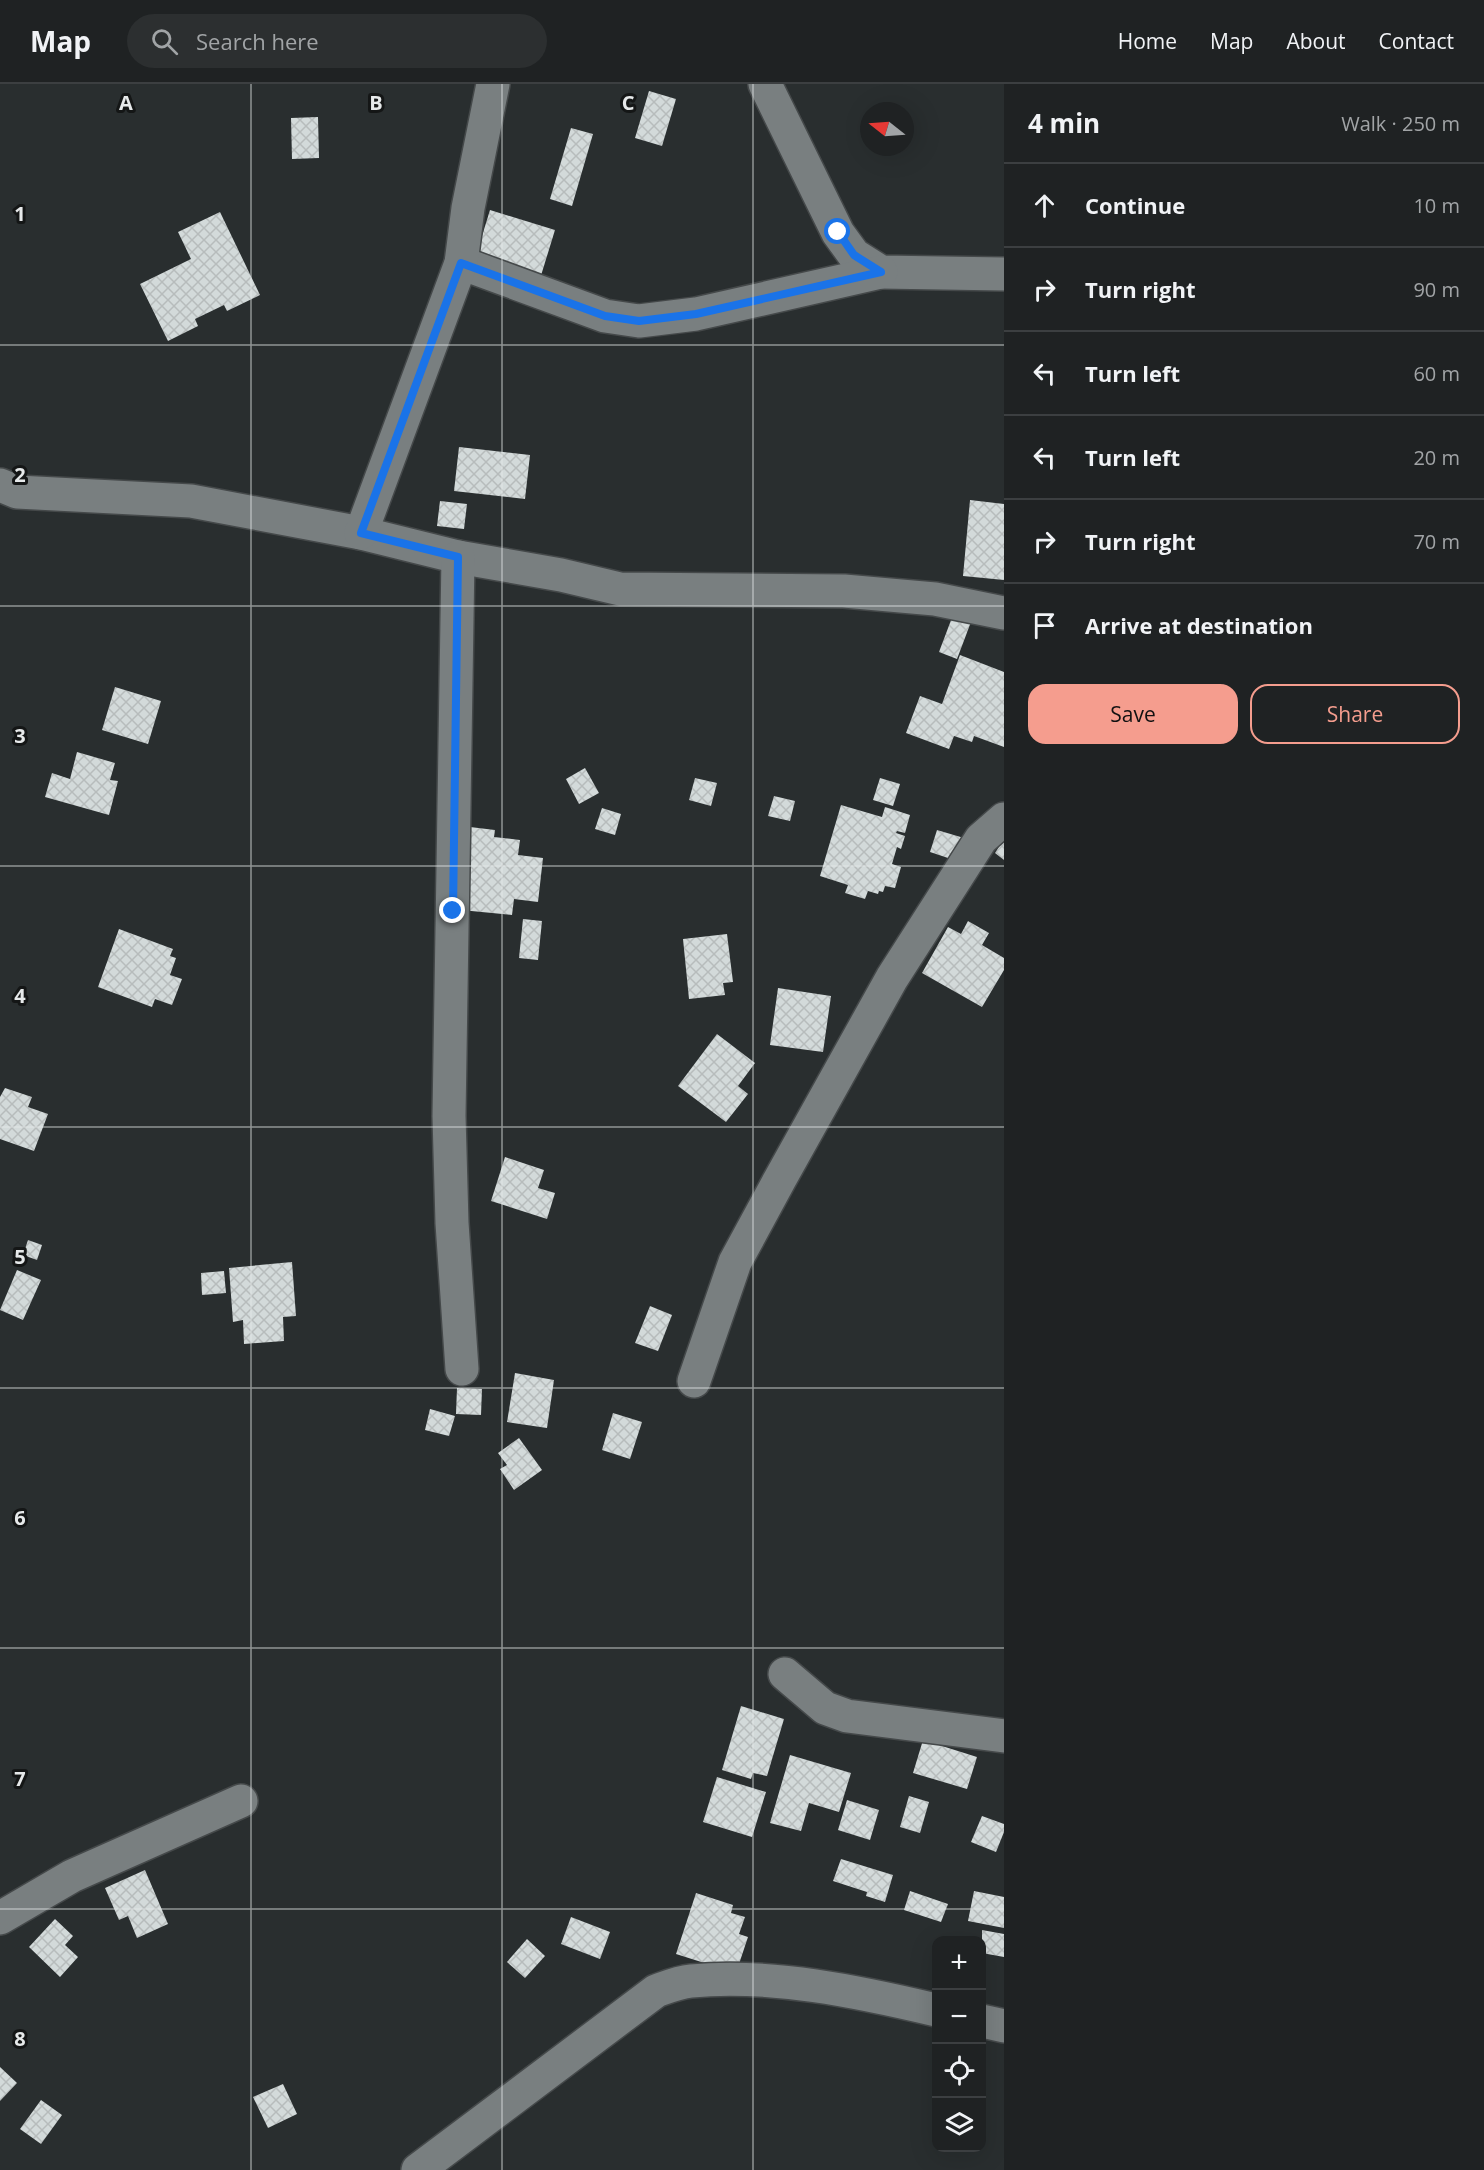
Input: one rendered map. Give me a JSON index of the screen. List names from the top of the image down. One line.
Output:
{"north":"left","page":{"header":"Map","search":"Search here","nav":["Home","Map","About","Contact"],"heading":["4 min","Walk · 250 m"],"list":[["Continue","10 m"],["Turn right","90 m"],["Turn left","60 m"],["Turn left","20 m"],["Turn right","70 m"],"Arrive at destination"],"buttons":["Save","Share"],"map_buttons":["+","−"]},"grid":{"columns":["A","B","C"],"rows":["1","2","3","4","5","6","7","8"]}}
